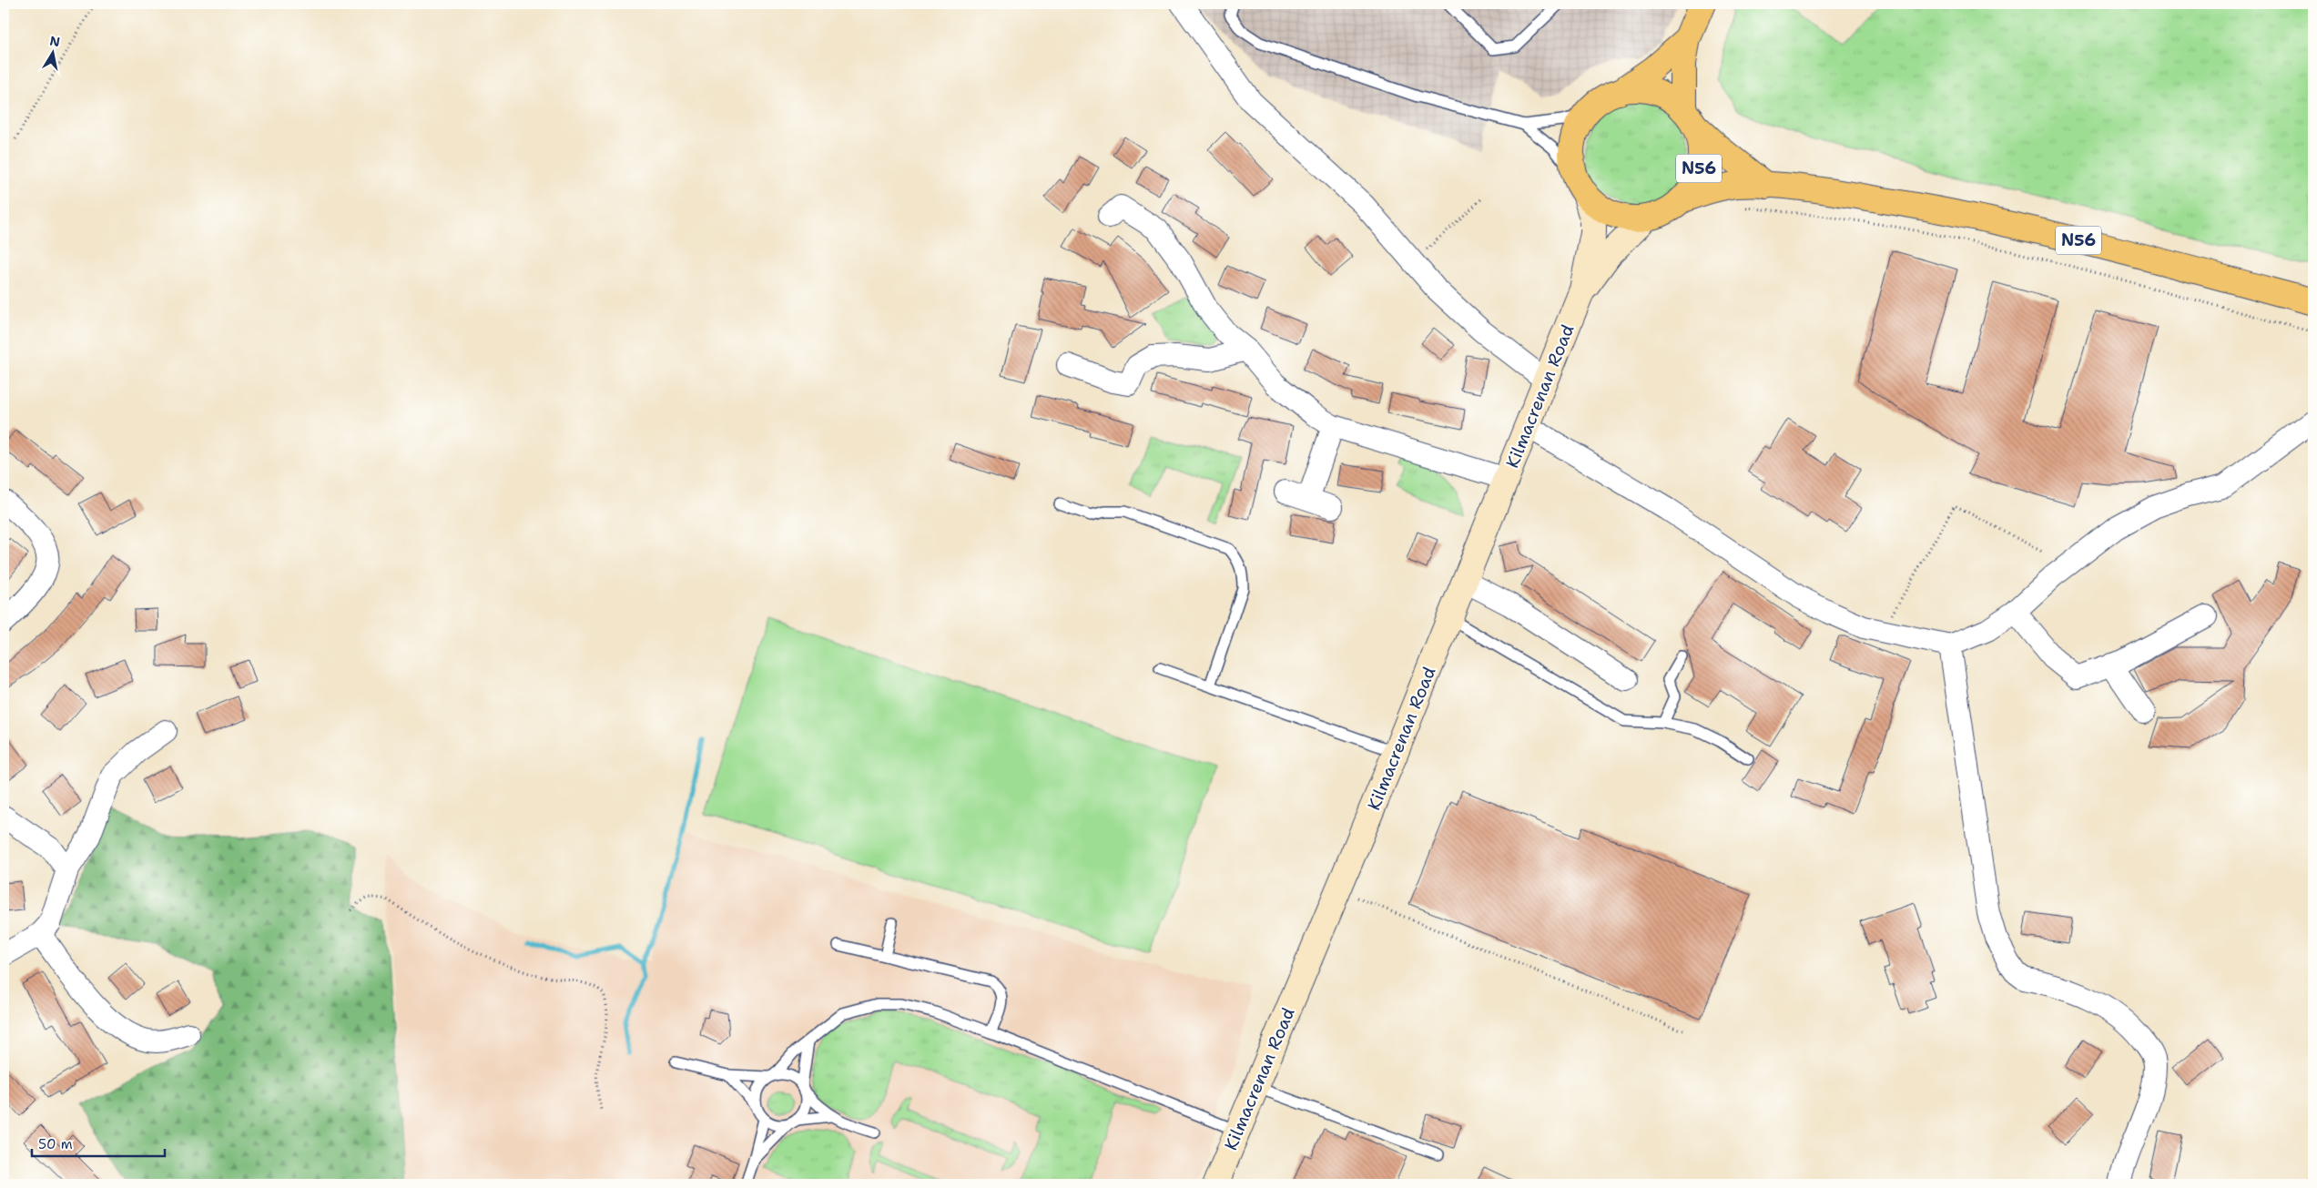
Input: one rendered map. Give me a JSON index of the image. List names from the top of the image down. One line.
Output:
{"streets":{"main road":["N56","Kilmacrenan Road"]},"crossings":[["N56","Kilmacrenan Road"]],"scale_bar":"50 m","north":"top"}
